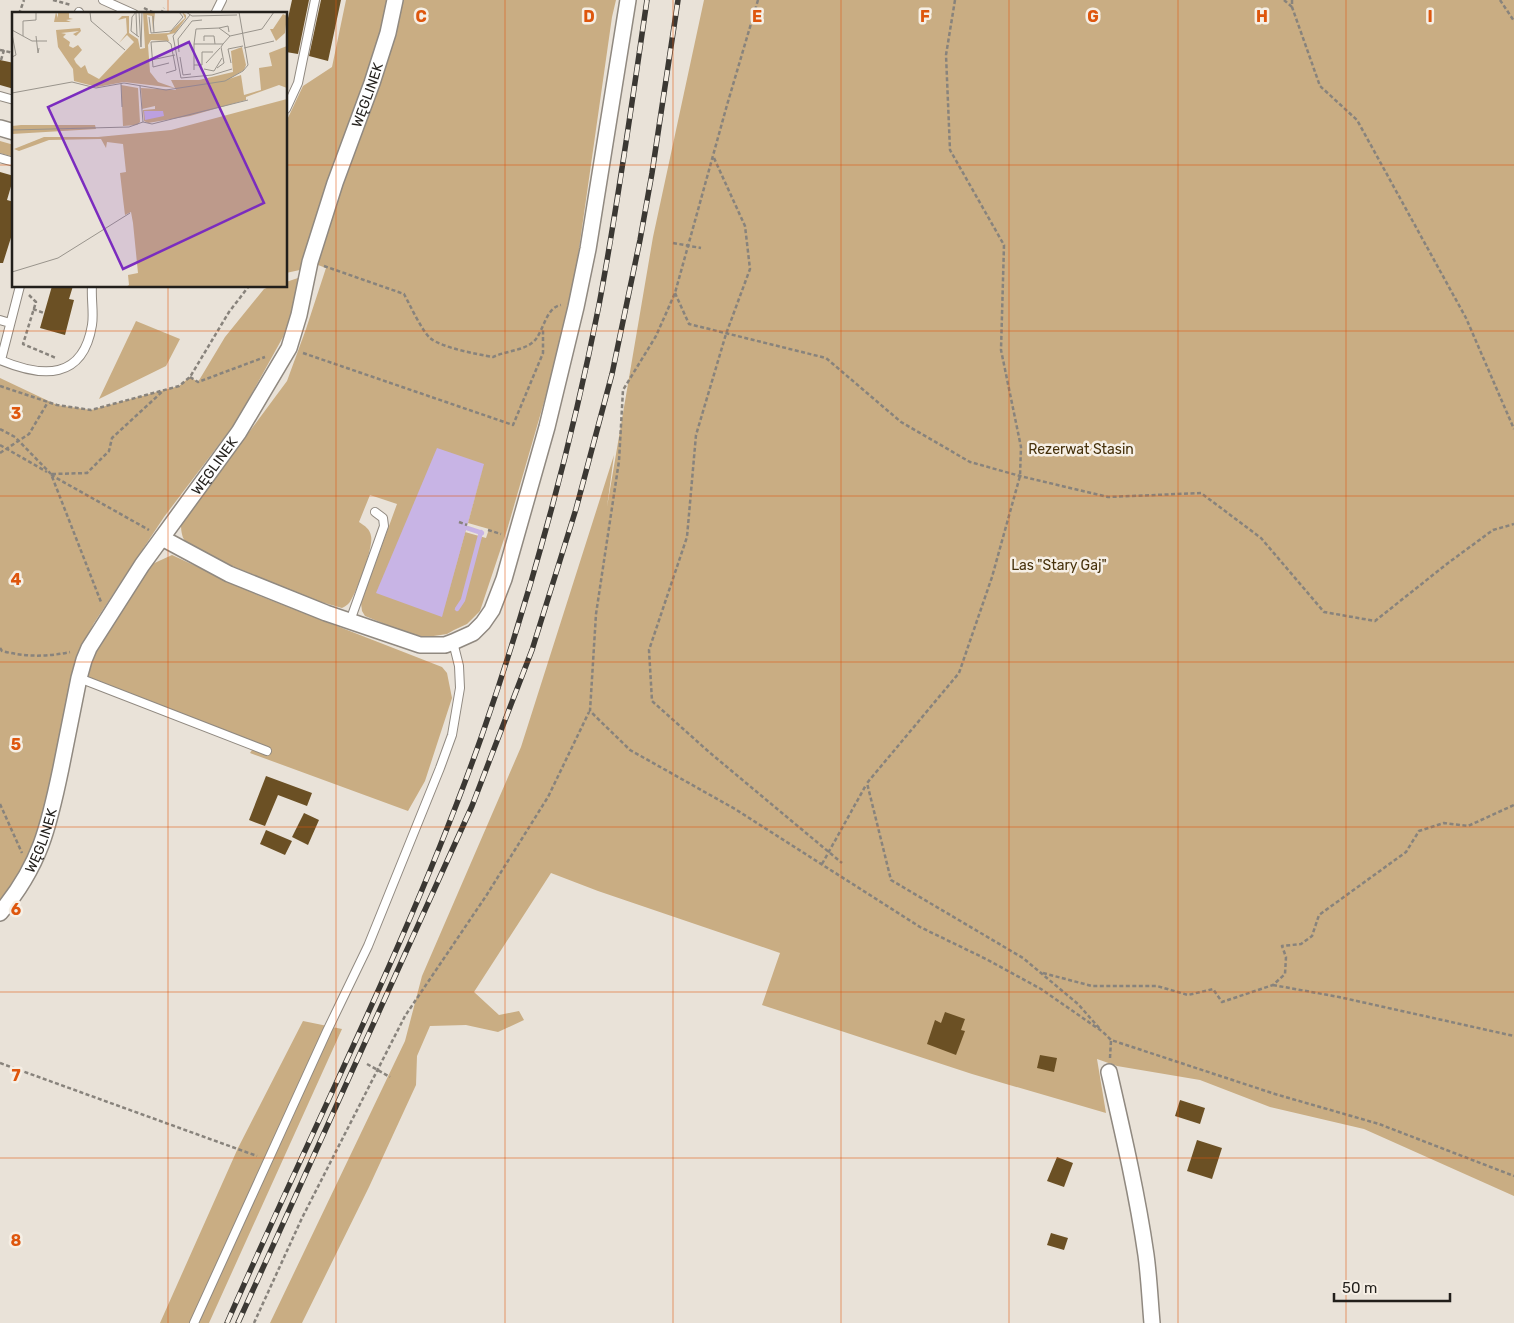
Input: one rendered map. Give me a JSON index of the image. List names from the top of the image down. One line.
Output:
{"streets":{"street":["WĘGLINEK"]},"parks":["Rezerwat Stasin","Las \"Stary Gaj\""],"scale_bar":"50 m","grid":{"columns":["C","D","E","F","G","H","I"],"rows":["3","4","5","6","7","8"]}}
